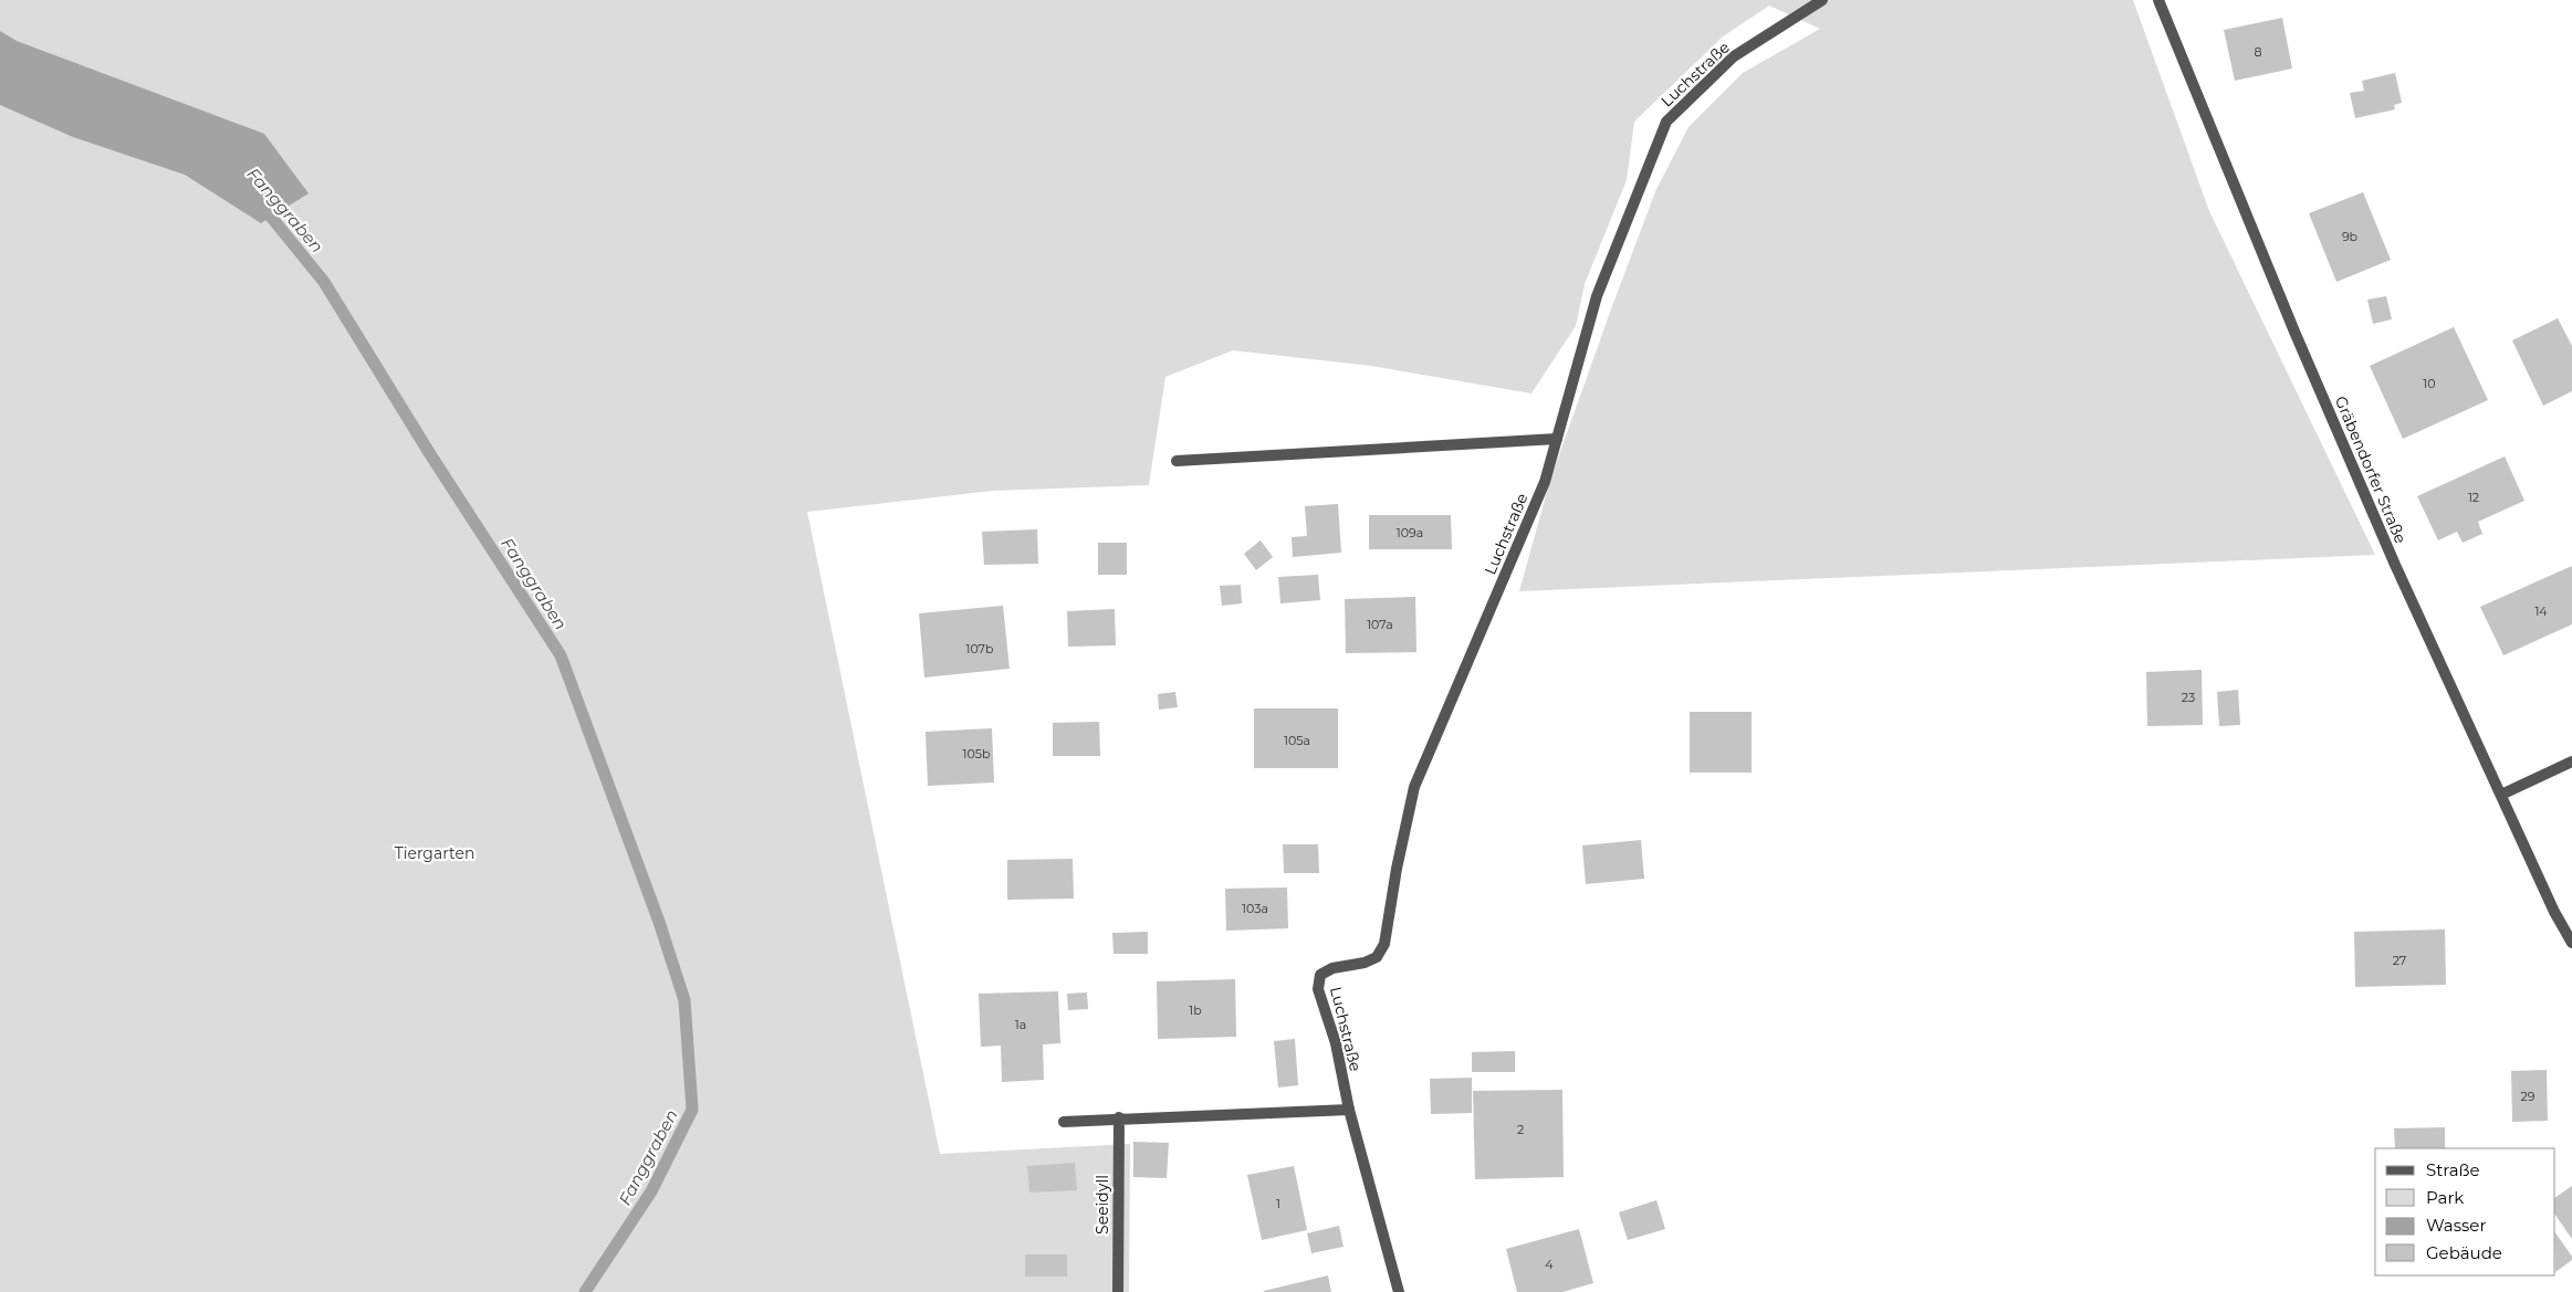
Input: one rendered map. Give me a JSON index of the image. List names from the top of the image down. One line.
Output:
{"streets":{"street":["Luchstraße","Gräbendorfer Straße","Seeidyll"]},"water":["Fanggraben"],"parks":["Tiergarten"],"house_numbers":["8","9b","10","12","109a","14","107a","107b","23","105a","105b","103a","27","1b","1a","29","2","1","4"],"legend":["Straße","Park","Wasser","Gebäude"]}
